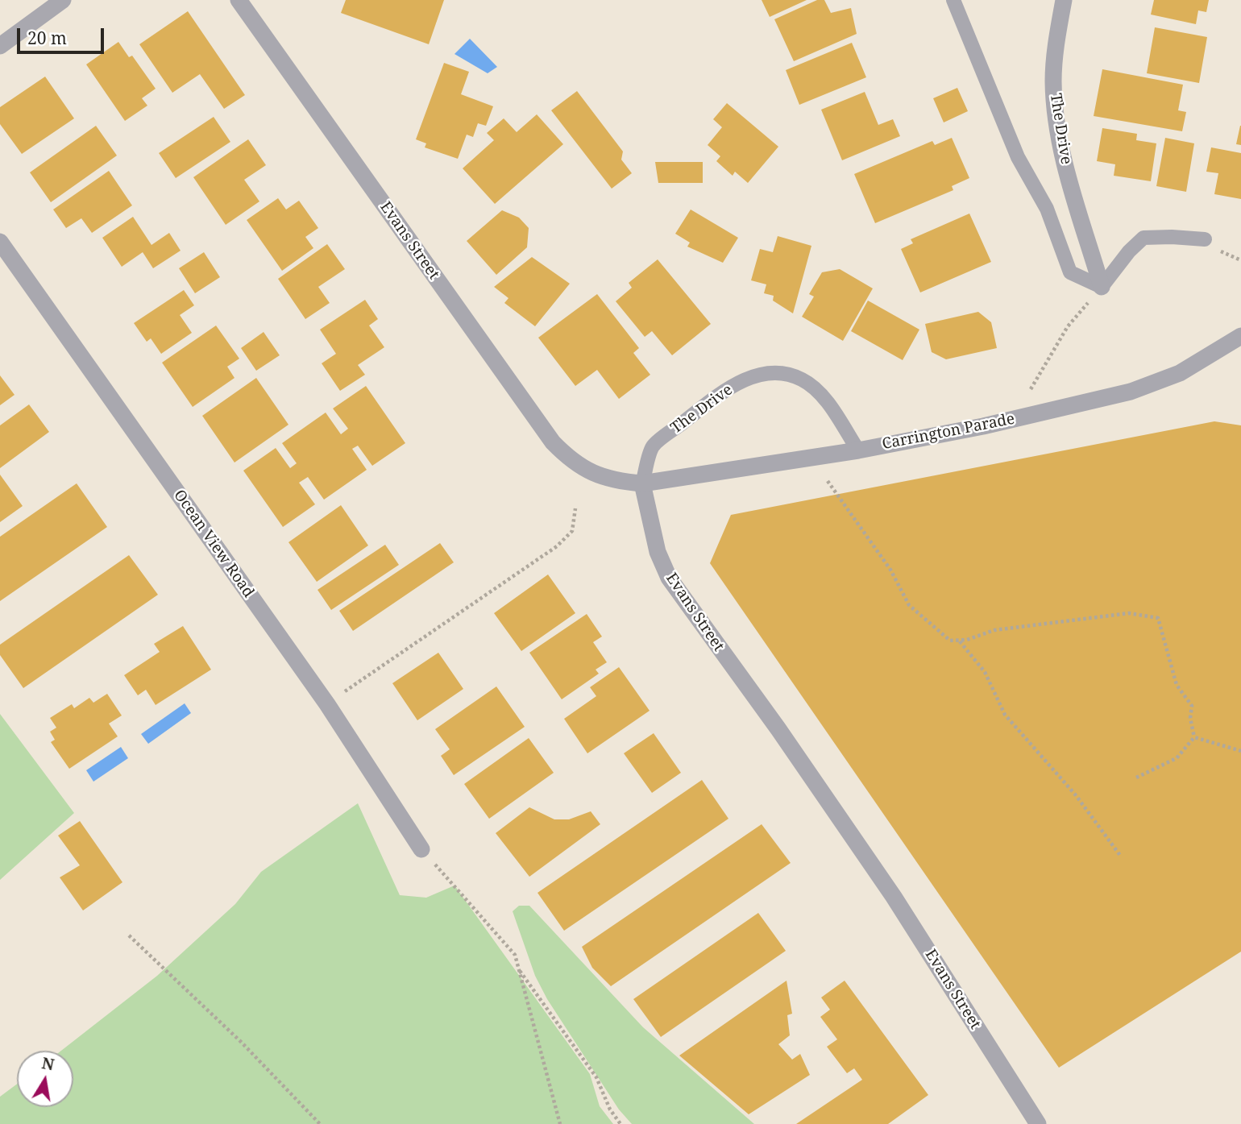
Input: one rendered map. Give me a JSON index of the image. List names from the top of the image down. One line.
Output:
{"streets":{"street":["The Drive","Evans Street","Carrington Parade","Ocean View Road"]},"crossings":[["The Drive","Evans Street"],["The Drive","Carrington Parade"],["Evans Street","Carrington Parade"]],"scale_bar":"20 m","north":"top"}
